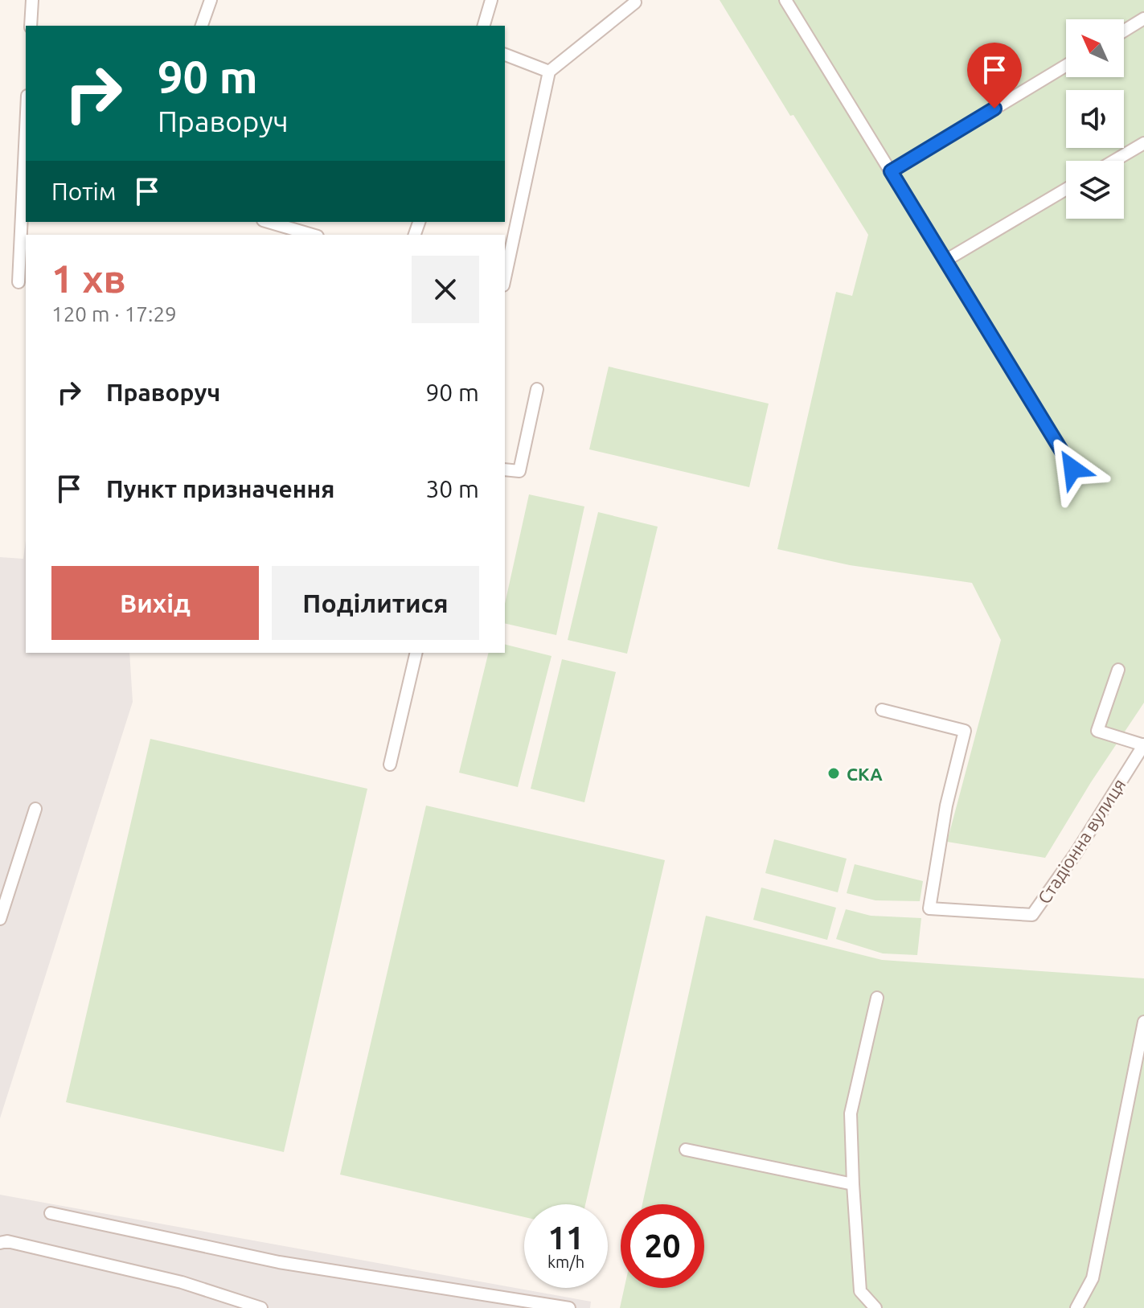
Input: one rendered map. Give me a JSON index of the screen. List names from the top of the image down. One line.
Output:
{"streets":{"lane":["Стадіонна вулиця"]},"places":["СКА"],"north":"top left","page":{"turn":["90 m","Праворуч"],"then":"Потім","heading":["1 хв","120 m · 17:29"],"list":[{"name":"Праворуч","value":"90 m"},{"name":"Пункт призначення","value":"30 m"}],"buttons":["Вихід","Поділитися"],"speed":"11 km/h","limit":"20"}}
